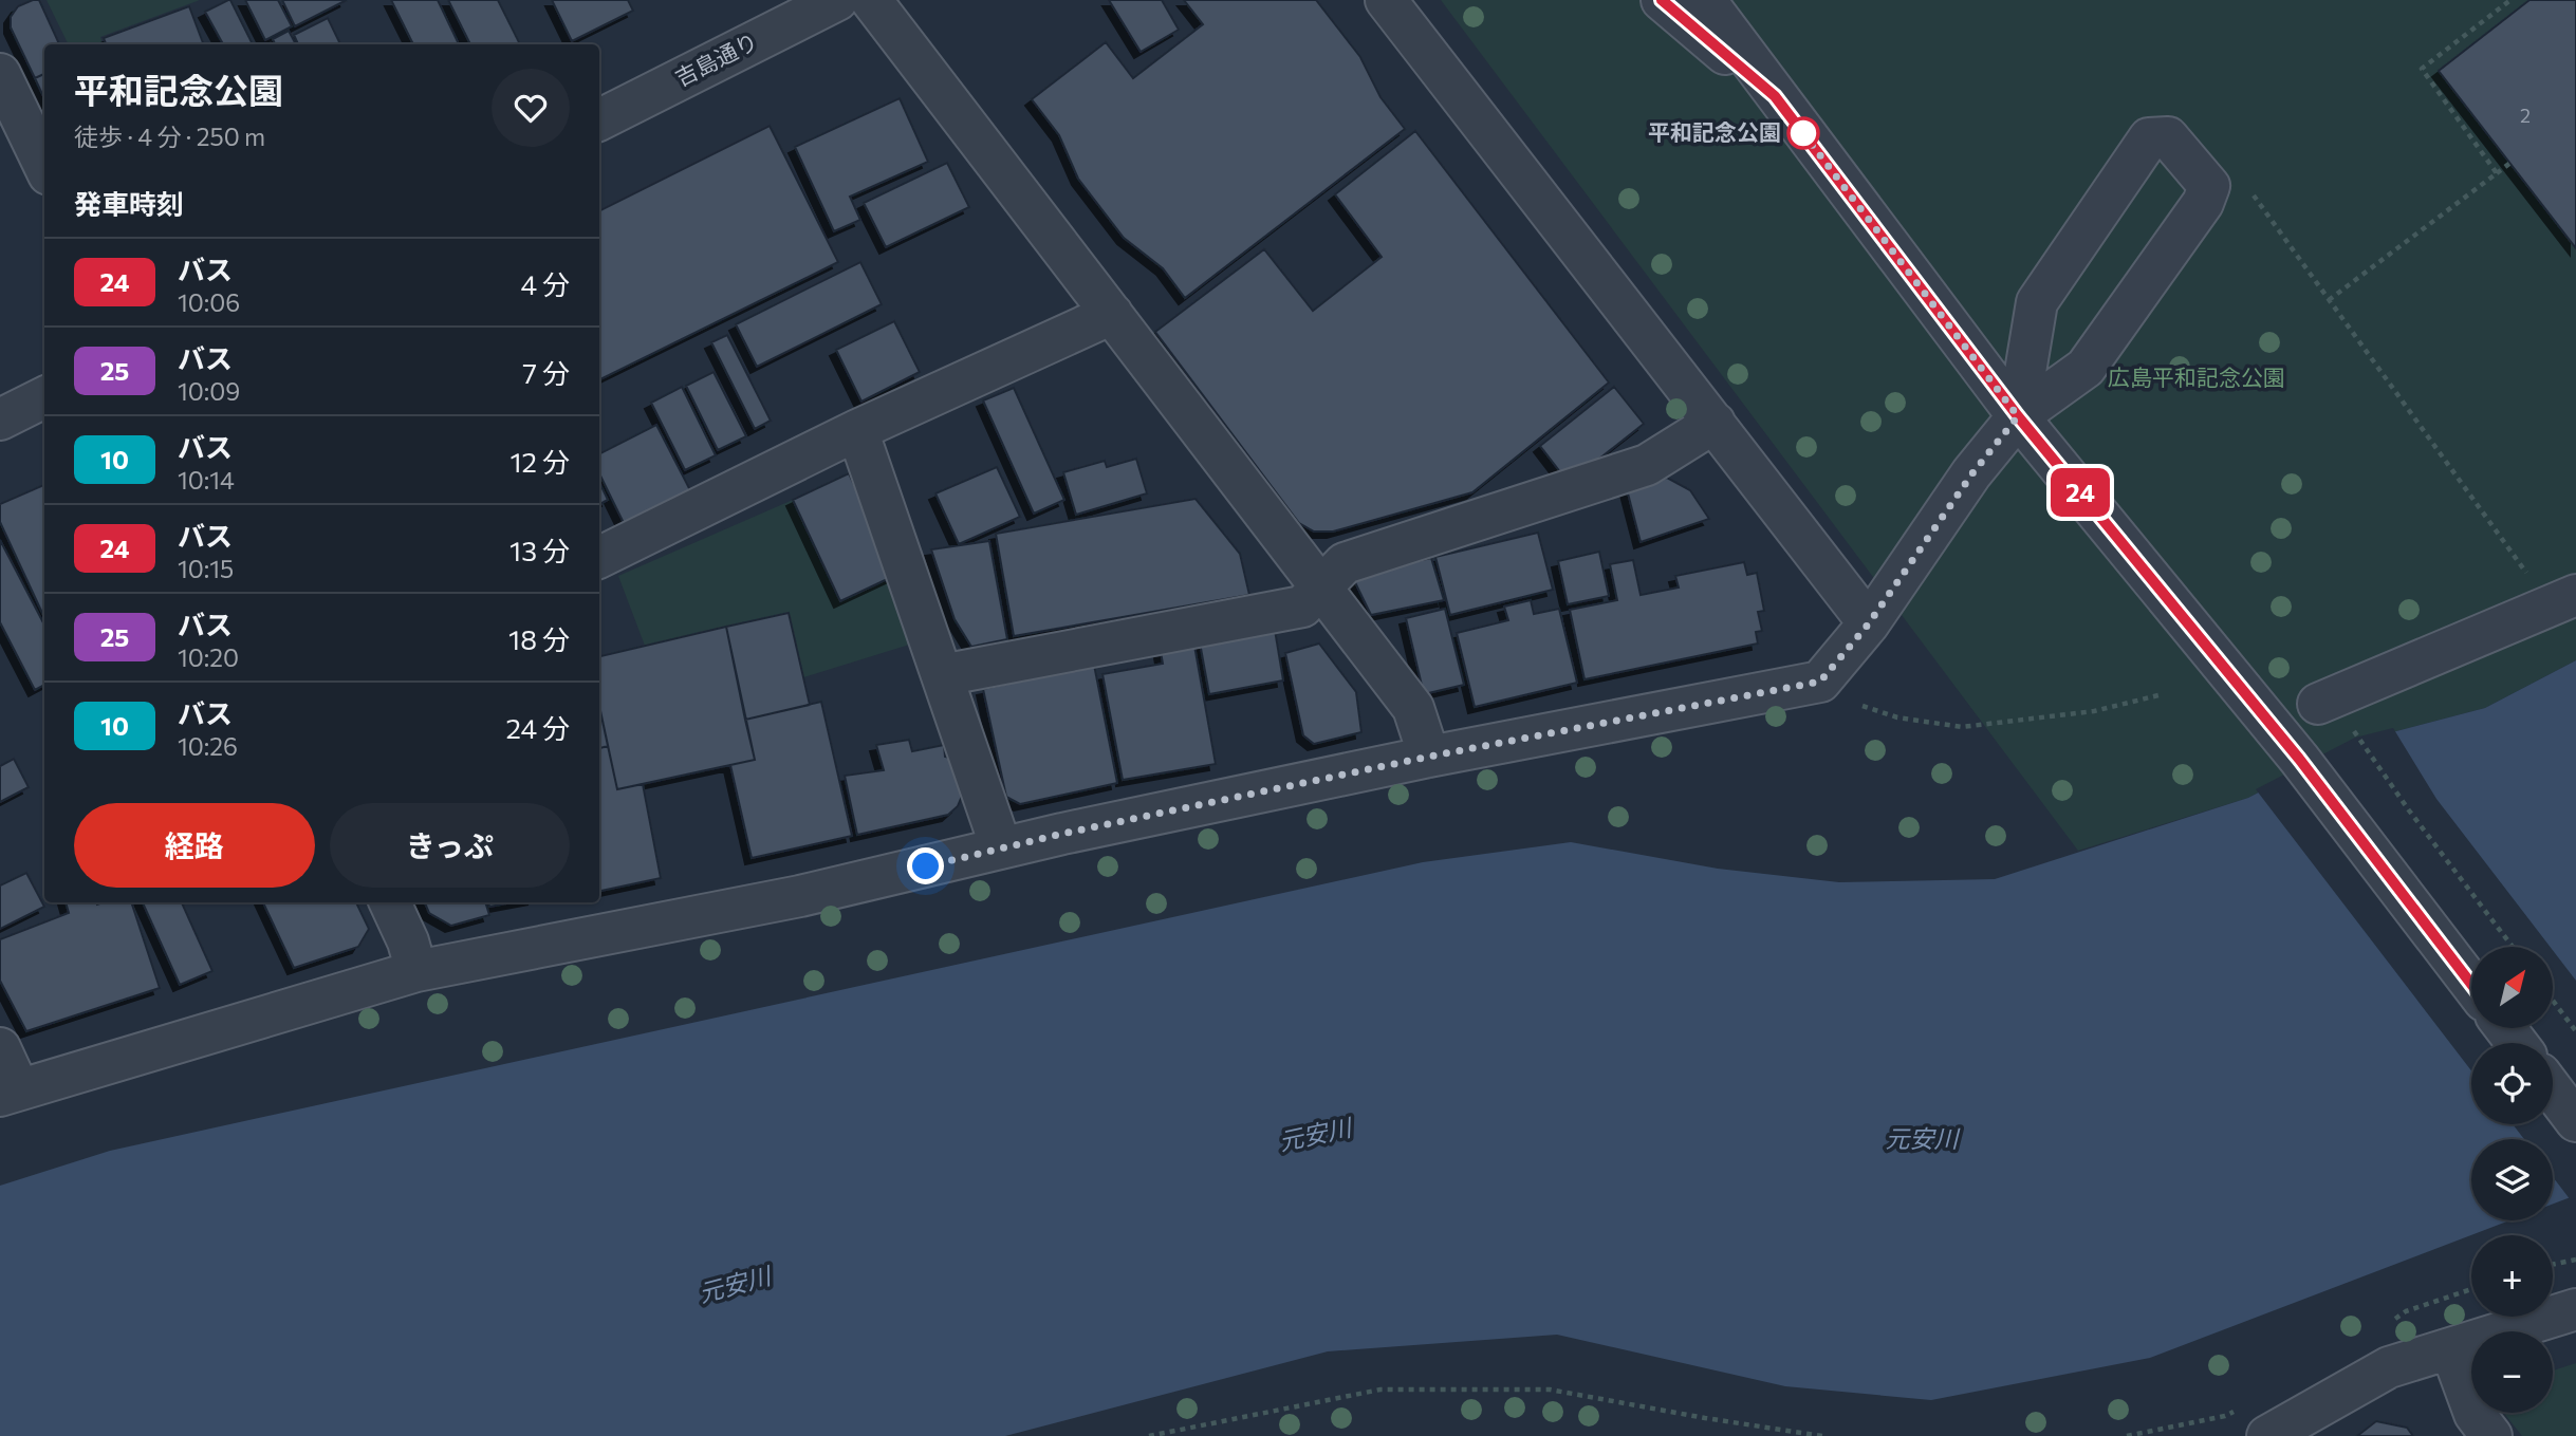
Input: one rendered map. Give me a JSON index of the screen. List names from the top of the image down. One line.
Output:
{"streets":{"street":["吉島通り"]},"water":["元安川"],"parks":["広島平和記念公園"],"places":["平和記念公園"],"lines":["bus line 24"],"house_numbers":["2"],"north":"top right","page":{"on_map":"24","heading":[["平和記念公園","徒歩 · 4 分 · 250 m"],"発車時刻"],"list":[{"mark":"24","name":"バス","note":"10:06","value":"4 分"},{"mark":"25","name":"バス","note":"10:09","value":"7 分"},{"mark":"10","name":"バス","note":"10:14","value":"12 分"},{"mark":"24","name":"バス","note":"10:15","value":"13 分"},{"mark":"25","name":"バス","note":"10:20","value":"18 分"},{"mark":"10","name":"バス","note":"10:26","value":"24 分"}],"buttons":["経路","きっぷ"],"map_buttons":["+","−"]}}
